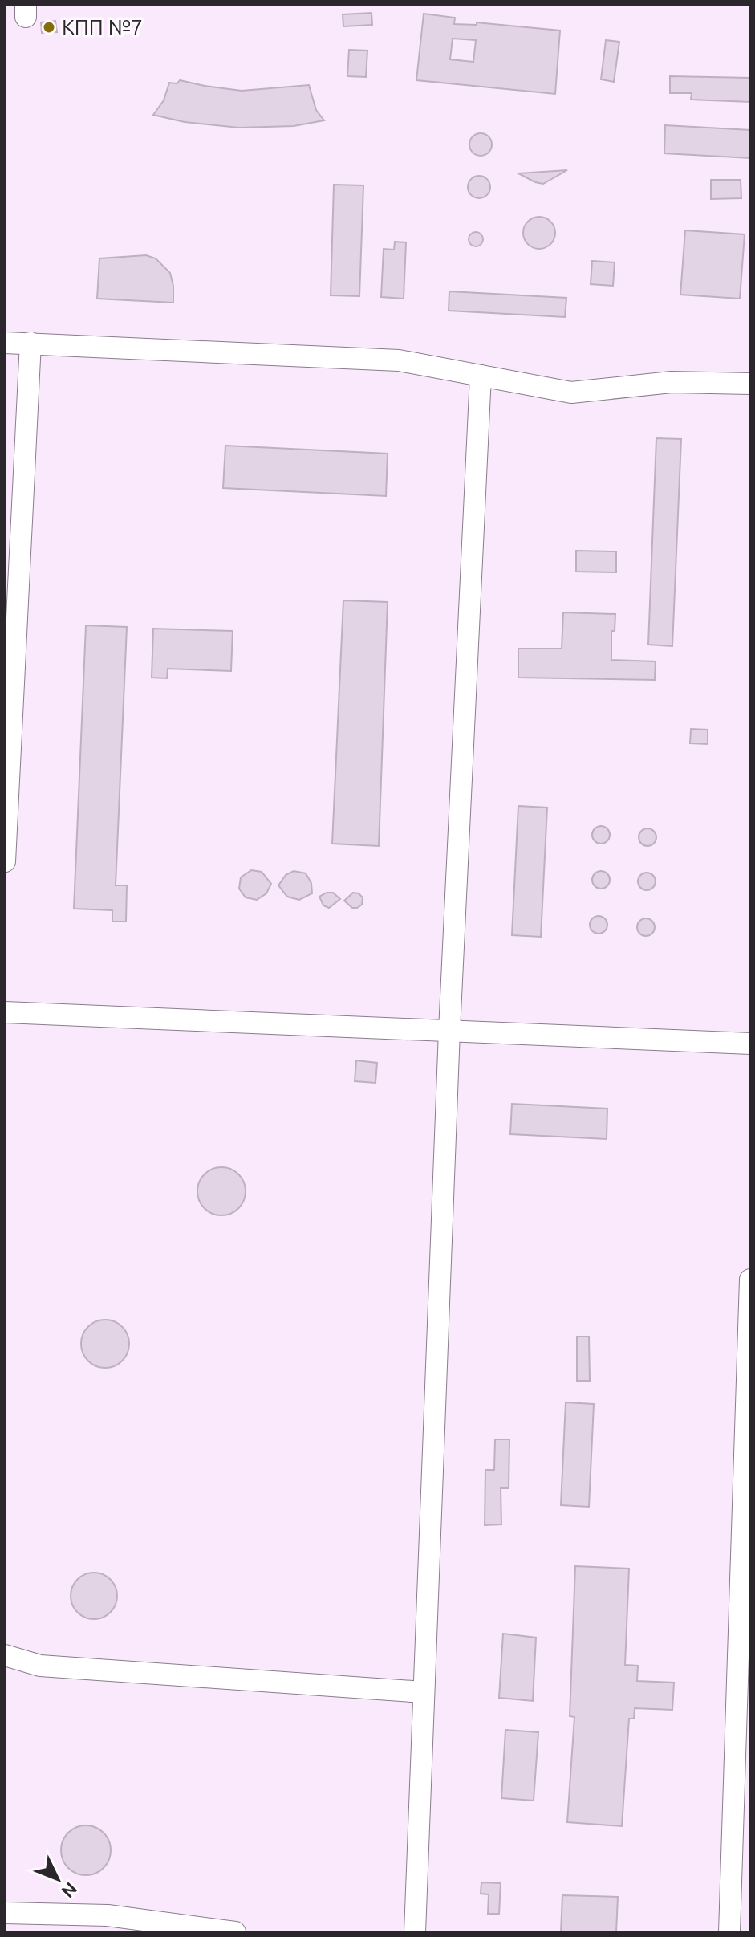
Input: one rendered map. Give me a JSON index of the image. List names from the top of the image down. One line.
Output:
{"places":["КПП №7"],"north":"bottom right"}
